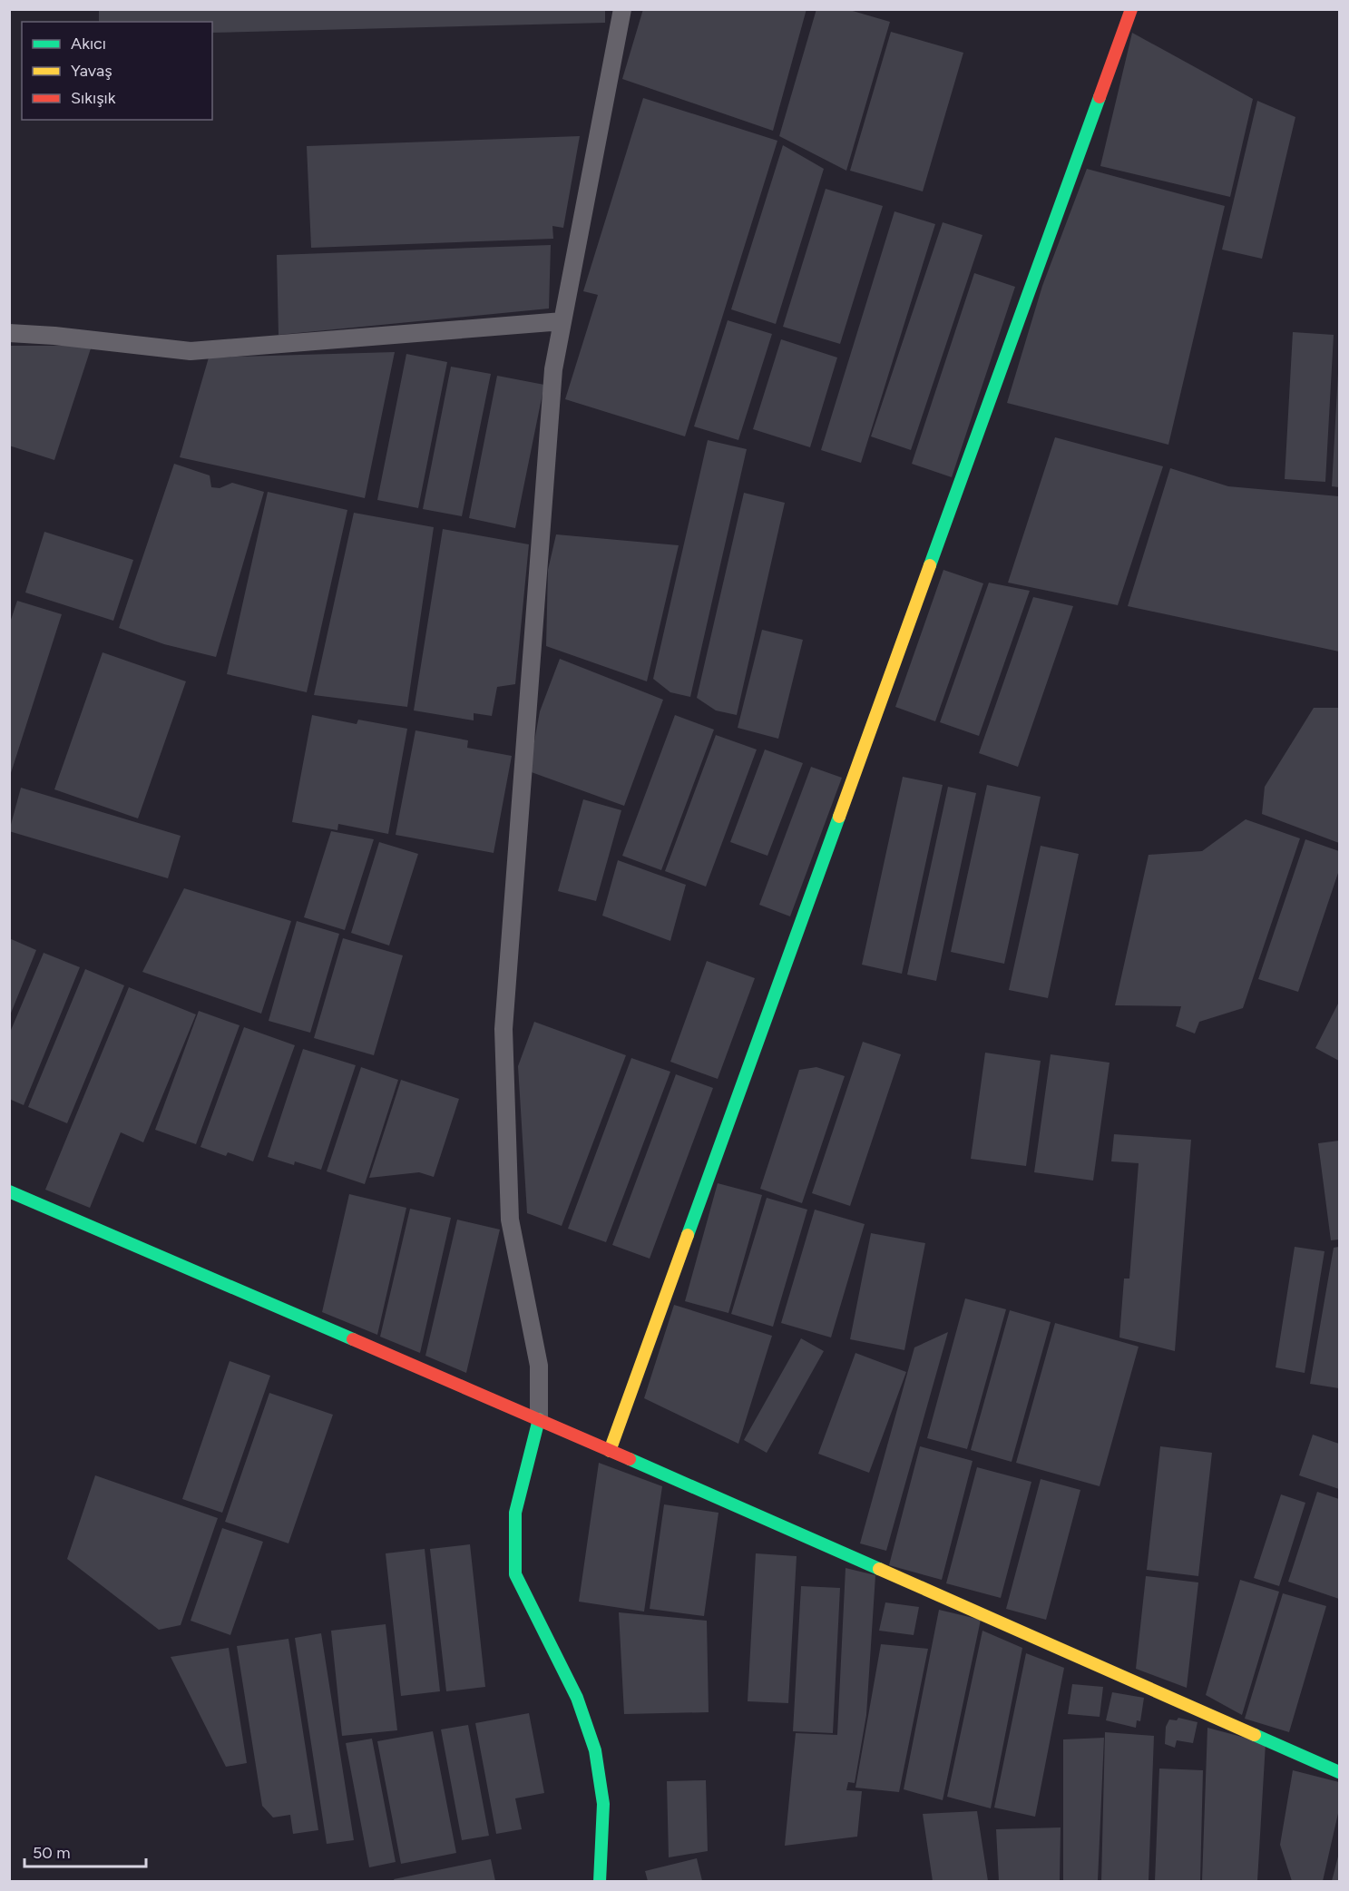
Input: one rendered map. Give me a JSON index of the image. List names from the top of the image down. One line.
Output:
{"legend":["Akıcı","Yavaş","Sıkışık"],"scale_bar":"50 m"}
